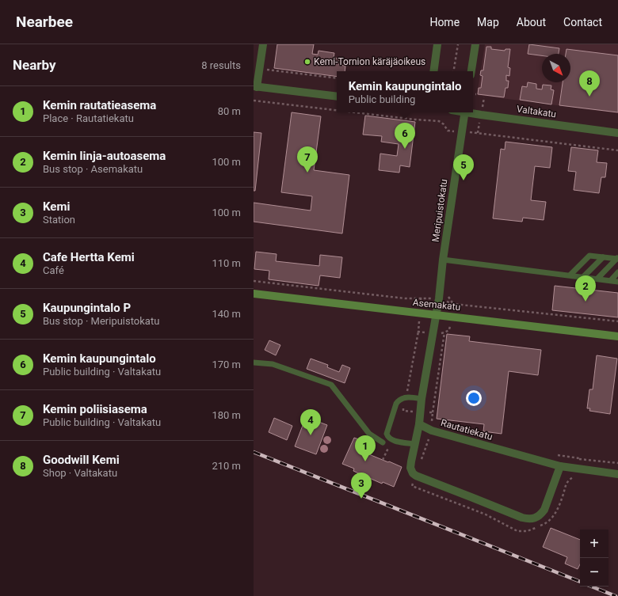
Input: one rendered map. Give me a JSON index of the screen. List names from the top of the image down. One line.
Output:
{"streets":{"main road":["Asemakatu"],"street":["Valtakatu","Meripuistokatu","Rautatiekatu"]},"crossings":[["Meripuistokatu","Asemakatu"]],"places":["Kemi-Tornion käräjäoikeus"],"north":"bottom right","page":{"header":"Nearbee","nav":["Home","Map","About","Contact"],"heading":["Nearby","8 results"],"pins":["8","6","7","5","2","4","1","3"],"popup":["Kemin kaupungintalo","Public building"],"list":[{"mark":"1","name":"Kemin rautatieasema","note":"Place · Rautatiekatu","value":"80 m"},{"mark":"2","name":"Kemin linja-autoasema","note":"Bus stop · Asemakatu","value":"100 m"},{"mark":"3","name":"Kemi","note":"Station","value":"100 m"},{"mark":"4","name":"Cafe Hertta Kemi","note":"Café","value":"110 m"},{"mark":"5","name":"Kaupungintalo P","note":"Bus stop · Meripuistokatu","value":"140 m"},{"mark":"6","name":"Kemin kaupungintalo","note":"Public building · Valtakatu","value":"170 m"},{"mark":"7","name":"Kemin poliisiasema","note":"Public building · Valtakatu","value":"180 m"},{"mark":"8","name":"Goodwill Kemi","note":"Shop · Valtakatu","value":"210 m"}],"map_buttons":["+","−"]}}
